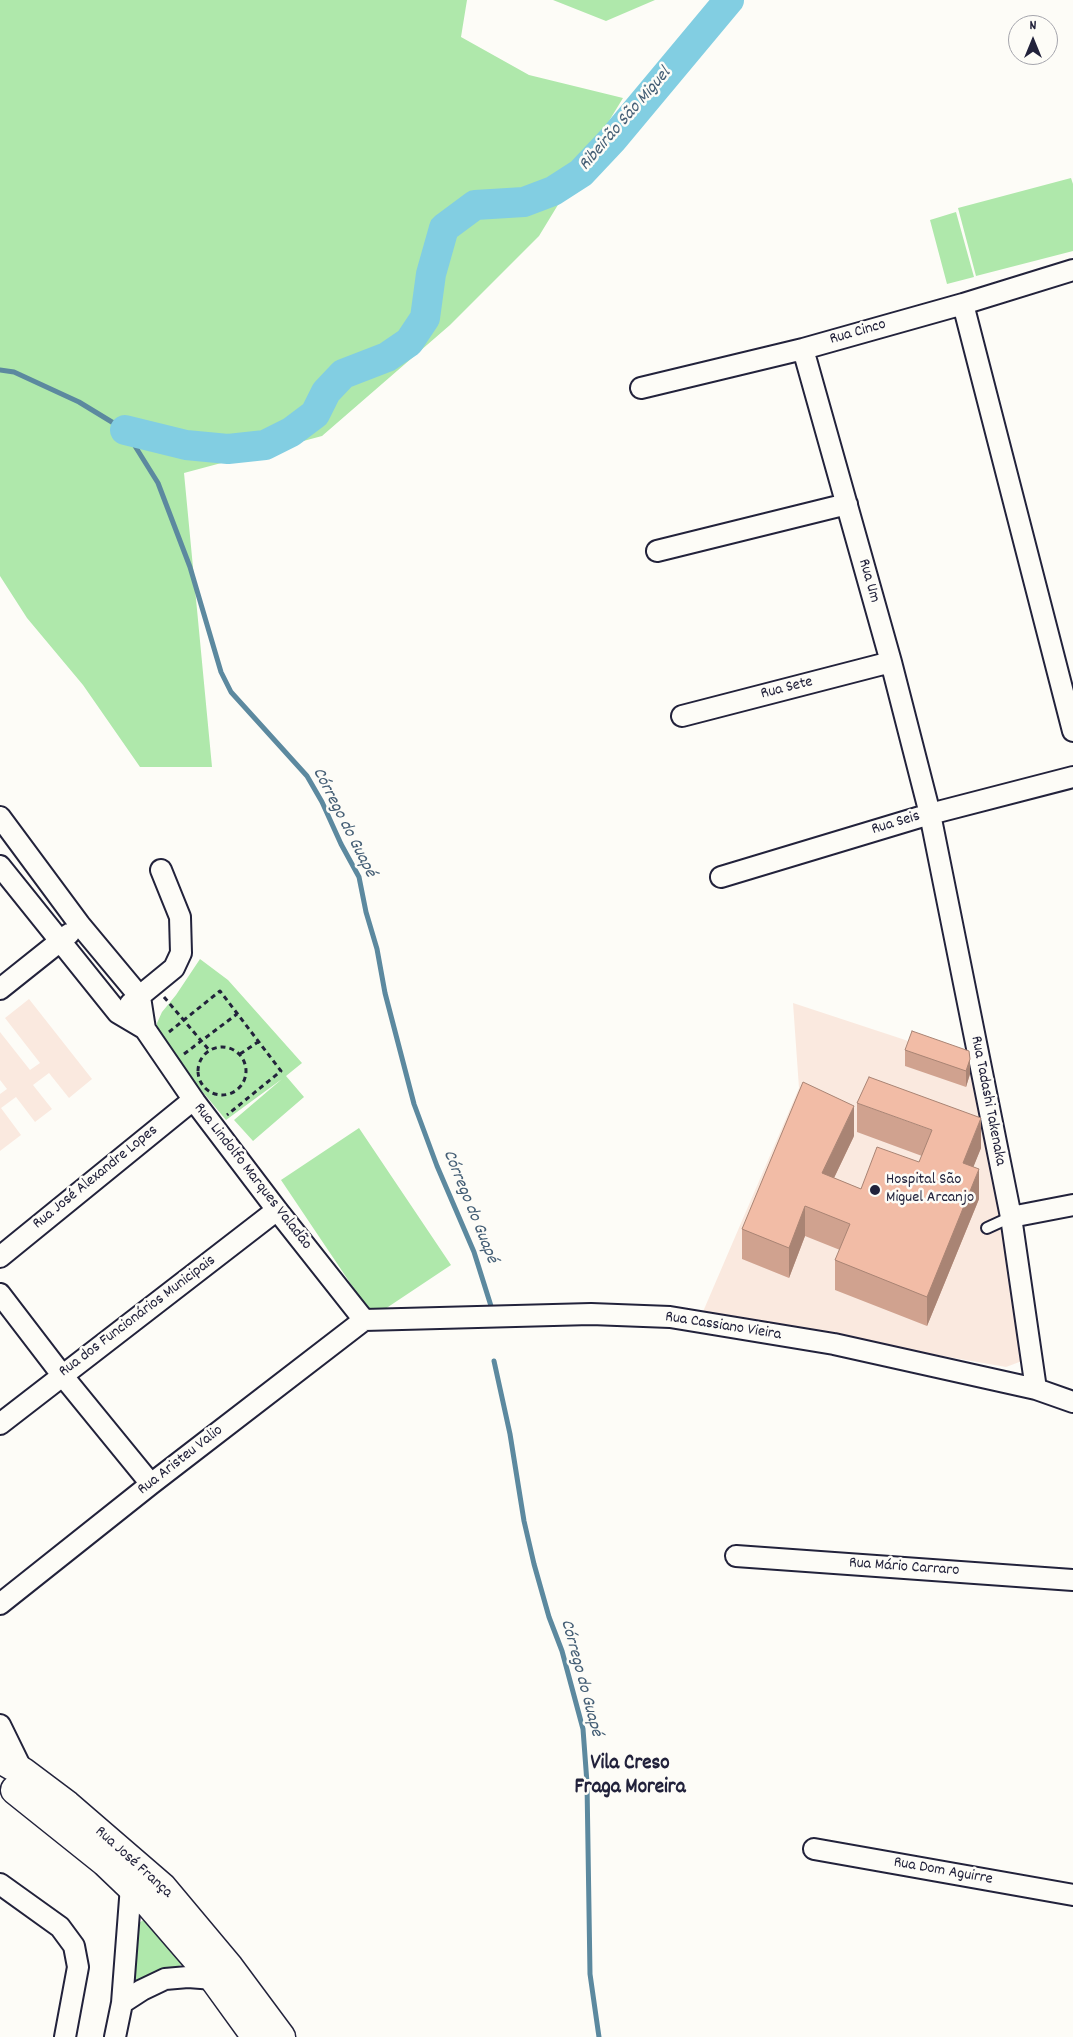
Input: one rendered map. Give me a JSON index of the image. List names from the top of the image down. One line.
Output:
{"streets":{"main road":["Rua José França"],"street":["Rua Cinco","Rua Um","Rua Sete","Rua Seis","Rua Tadashi Takenaka","Rua Lindolfo Marques Valadão","Rua José Alexandre Lopes","Rua dos Funcionários Municipais","Rua Cassiano Vieira","Rua Aristeu Valio","Rua Mário Carraro","Rua Dom Aguirre"]},"crossings":[["Rua Cinco","Rua Um"],["Rua Um","Rua Sete"],["Rua Um","Rua Seis"],["Rua Um","Rua Tadashi Takenaka"],["Rua Seis","Rua Tadashi Takenaka"],["Rua Tadashi Takenaka","Rua Cassiano Vieira"],["Rua Lindolfo Marques Valadão","Rua José Alexandre Lopes"],["Rua Lindolfo Marques Valadão","Rua dos Funcionários Municipais"],["Rua Lindolfo Marques Valadão","Rua Cassiano Vieira"],["Rua Lindolfo Marques Valadão","Rua Aristeu Valio"],["Rua Cassiano Vieira","Rua Aristeu Valio"]],"districts":["Vila Creso Fraga Moreira"],"water":["Ribeirão São Miguel","Córrego do Guapé"],"places":["Hospital São Miguel Arcanjo"],"north":"top"}
